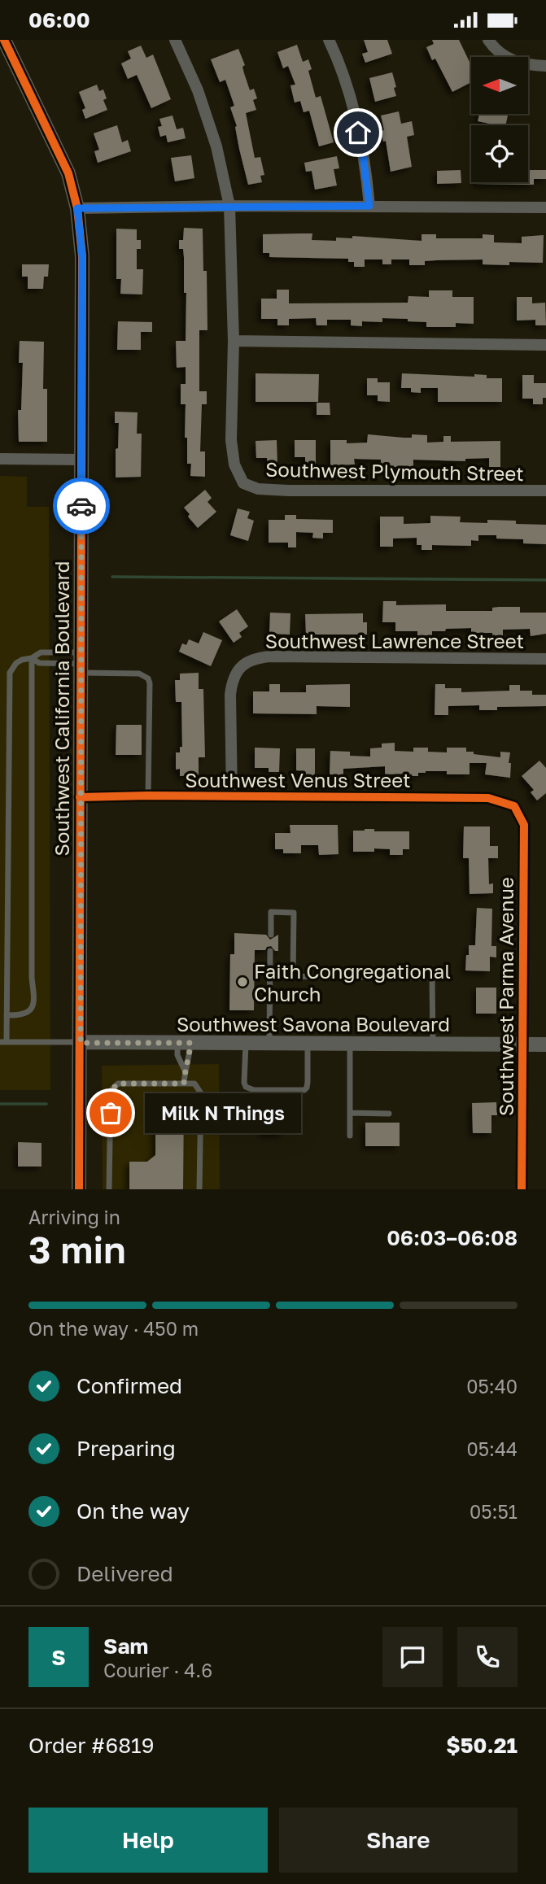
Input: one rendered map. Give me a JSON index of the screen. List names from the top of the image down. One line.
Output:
{"streets":{"street":["Southwest Plymouth Street","Southwest Lawrence Street","Southwest California Boulevard","Southwest Venus Street","Southwest Parma Avenue","Southwest Savona Boulevard"]},"crossings":[["Southwest Lawrence Street","Southwest Venus Street"],["Southwest California Boulevard","Southwest Venus Street"],["Southwest California Boulevard","Southwest Savona Boulevard"],["Southwest Venus Street","Southwest Parma Avenue"],["Southwest Parma Avenue","Southwest Savona Boulevard"]],"places":["Faith Congregational Church","Milk N Things"],"north":"left","page":{"status":"06:00","bubble":"Milk N Things","heading":["3 min","Arriving in","06:03–06:08"],"panel":["Sam","Courier · 4.6","Order #6819","$50.21"],"bar":"On the way · 450 m","list":[["Confirmed","05:40"],["Preparing","05:44"],["On the way","05:51"],"Delivered"],"round":"S","buttons":["Help","Share"]}}
